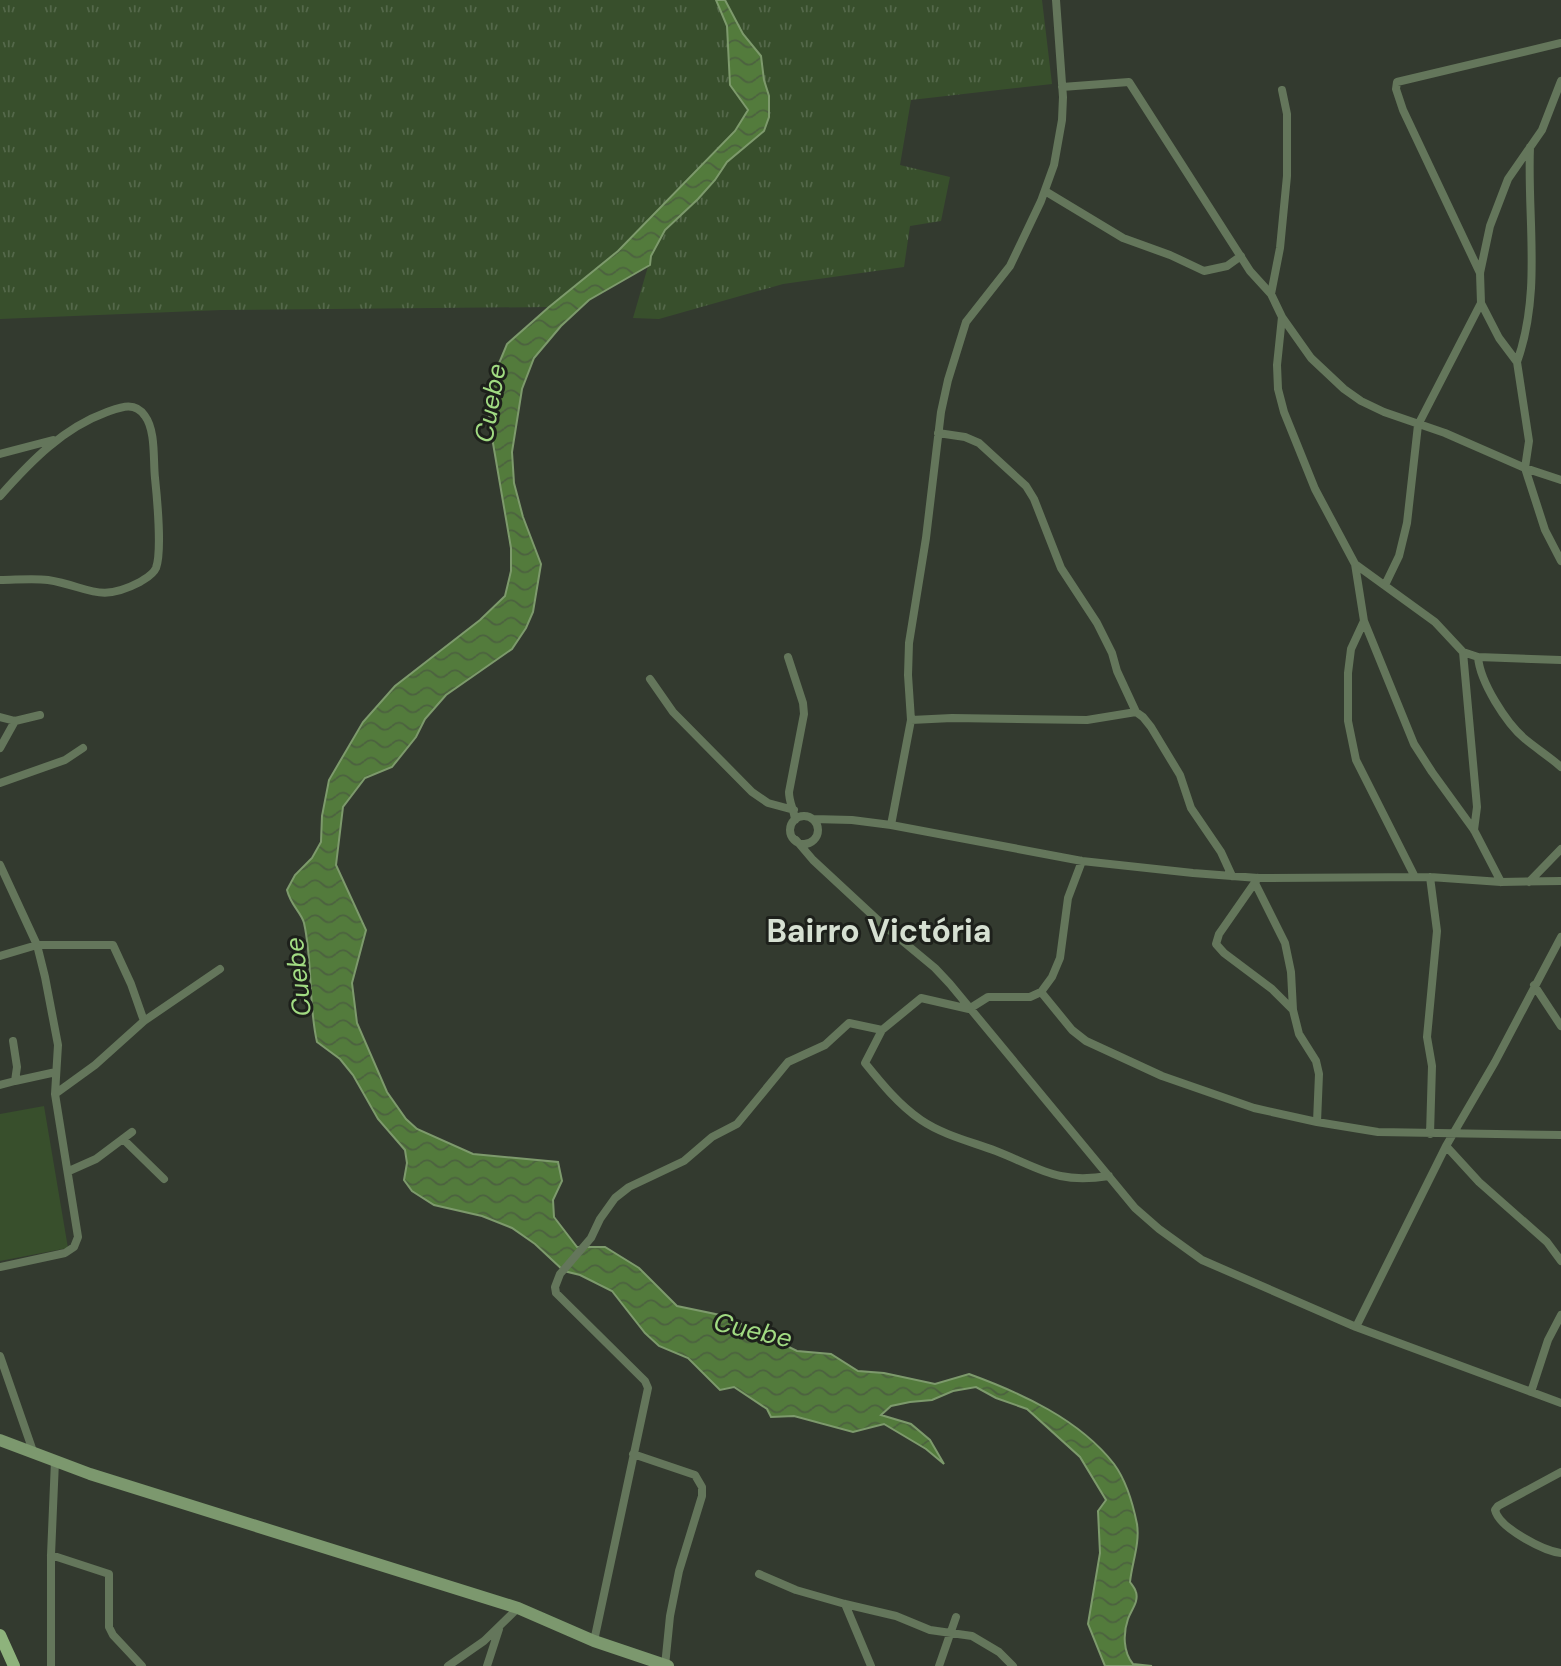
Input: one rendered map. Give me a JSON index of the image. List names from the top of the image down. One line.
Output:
{"districts":["Bairro Victória"],"water":["Cuebe"]}
